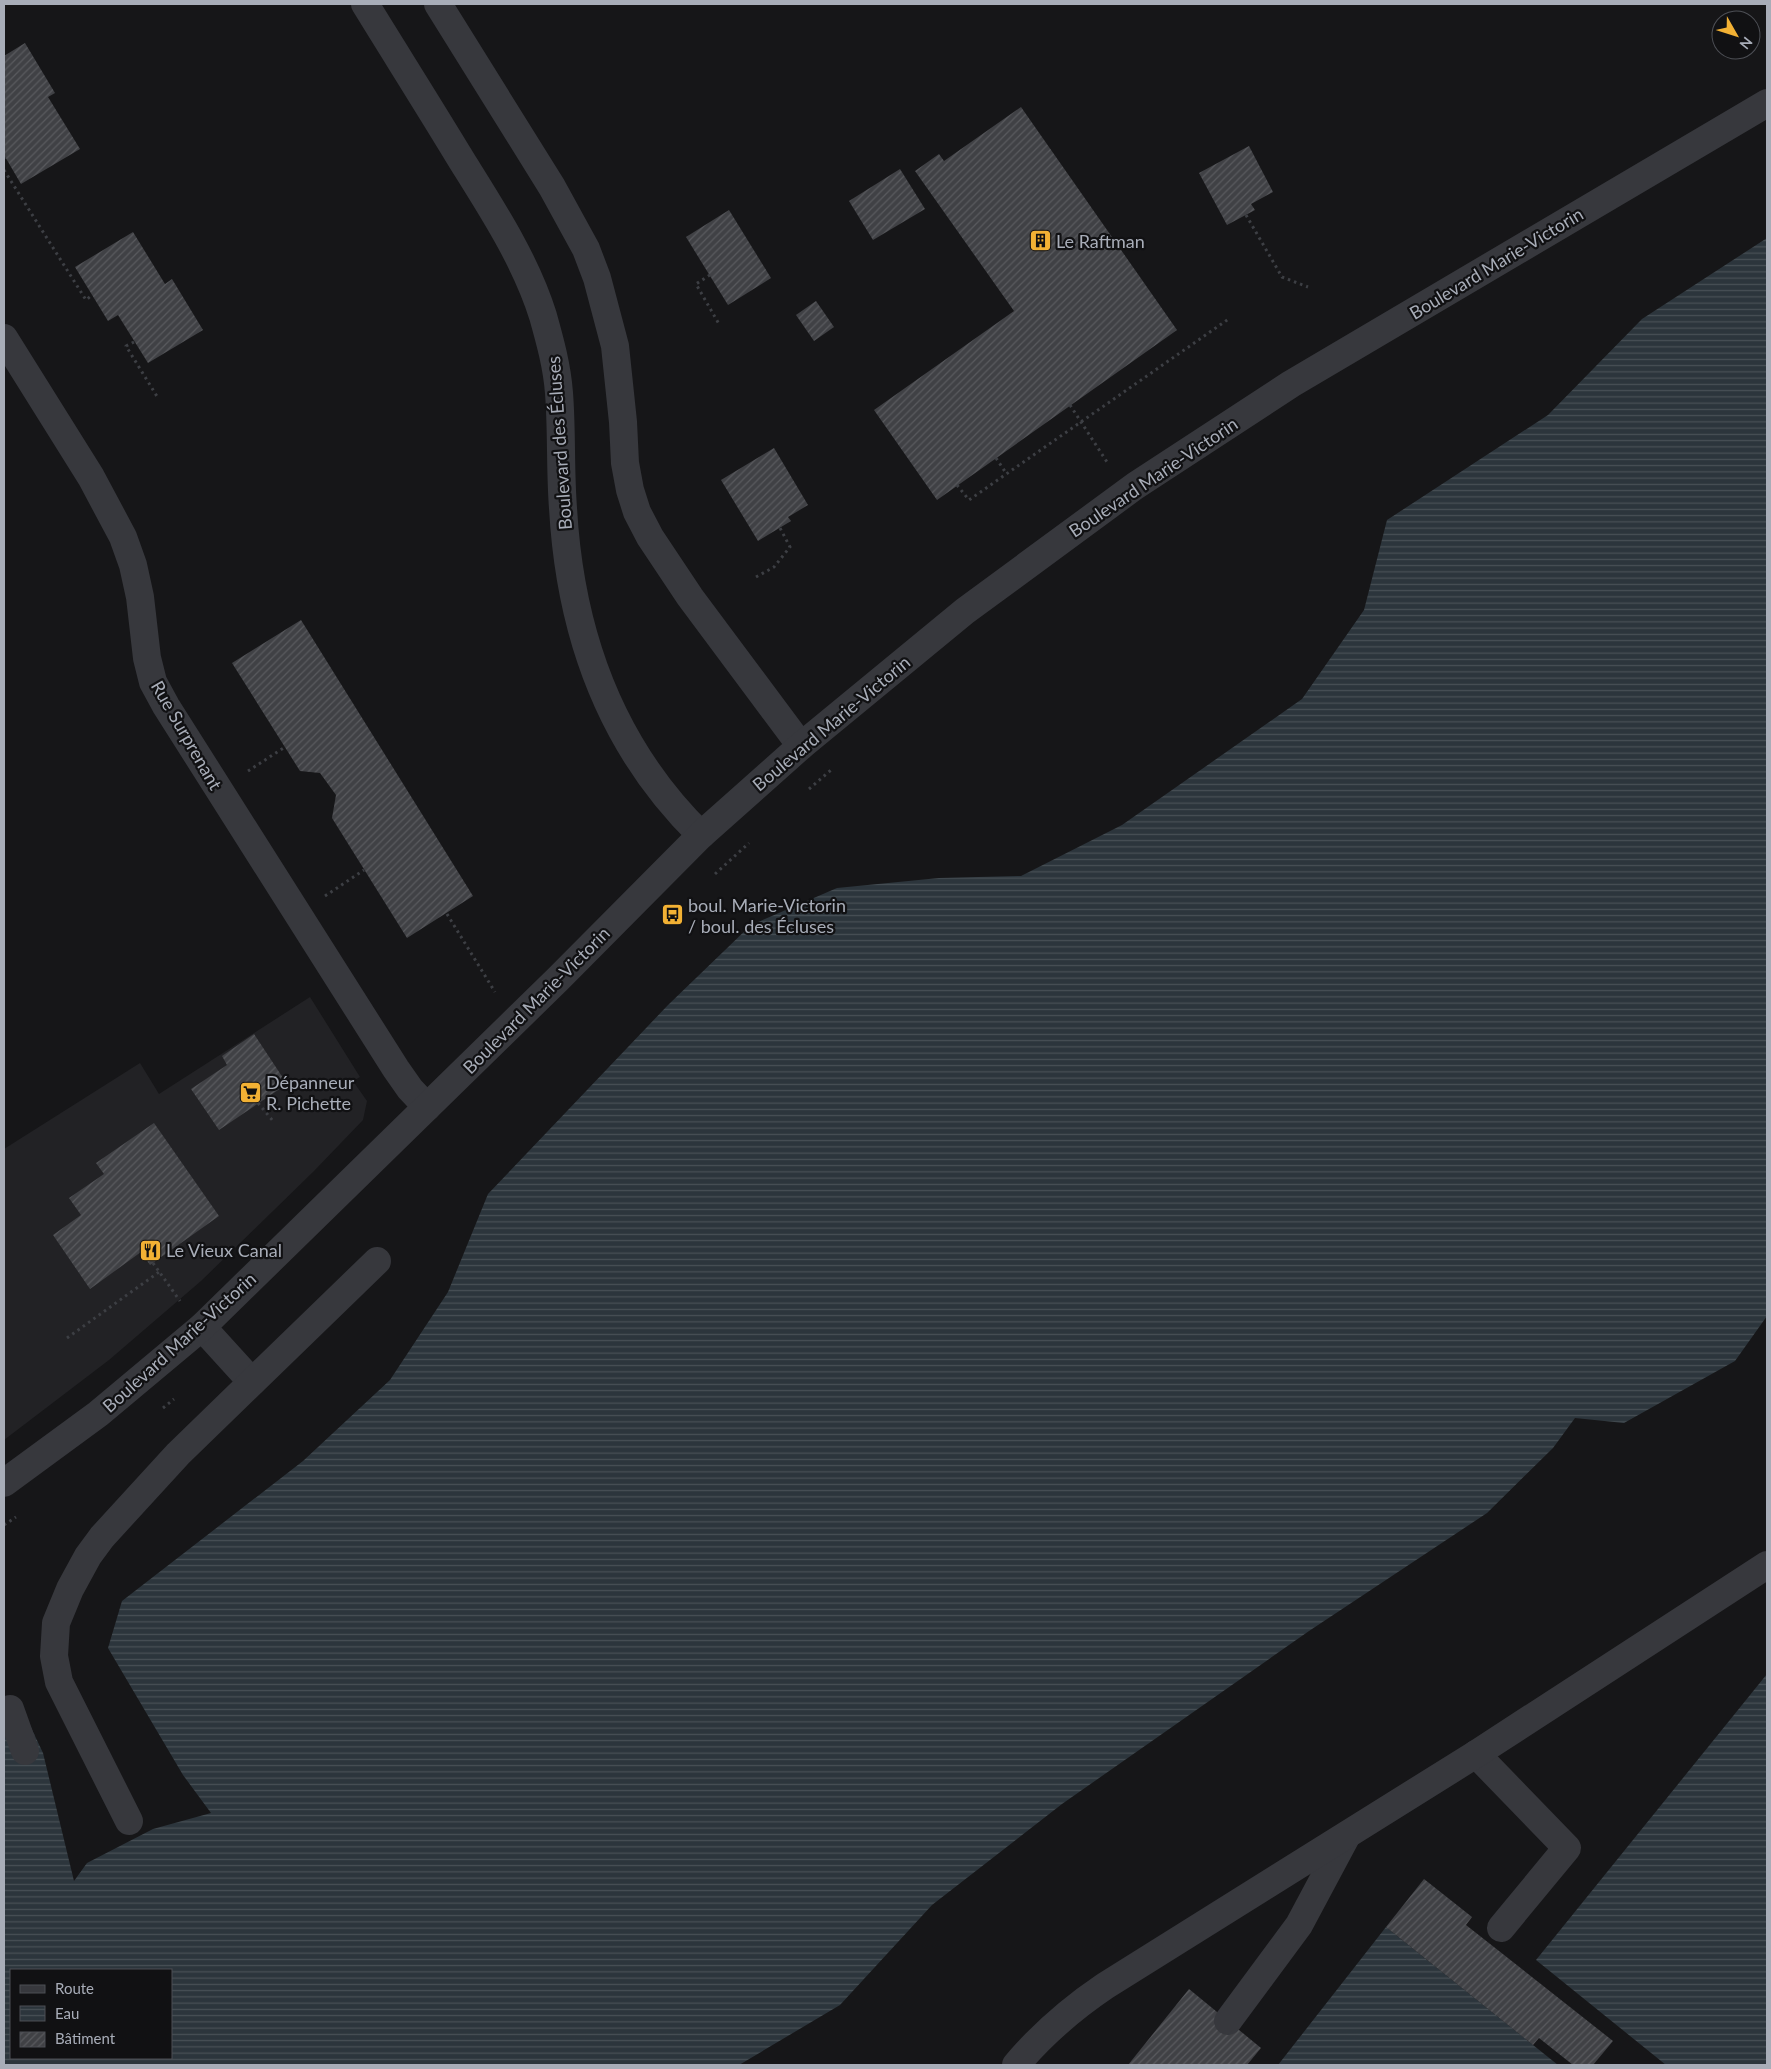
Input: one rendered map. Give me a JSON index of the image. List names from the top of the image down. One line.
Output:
{"streets":{"street":["Boulevard Marie-Victorin","Boulevard des Écluses","Rue Surprenant"]},"crossings":[["Boulevard Marie-Victorin","Boulevard des Écluses"],["Boulevard Marie-Victorin","Rue Surprenant"]],"places":{"building":["Le Raftman"],"bus stop":["boul. Marie-Victorin / boul. des Écluses"],"supermarket":["Dépanneur R. Pichette"],"restaurant":["Le Vieux Canal"]},"legend":["Route","Eau","Bâtiment"],"north":"bottom right"}
